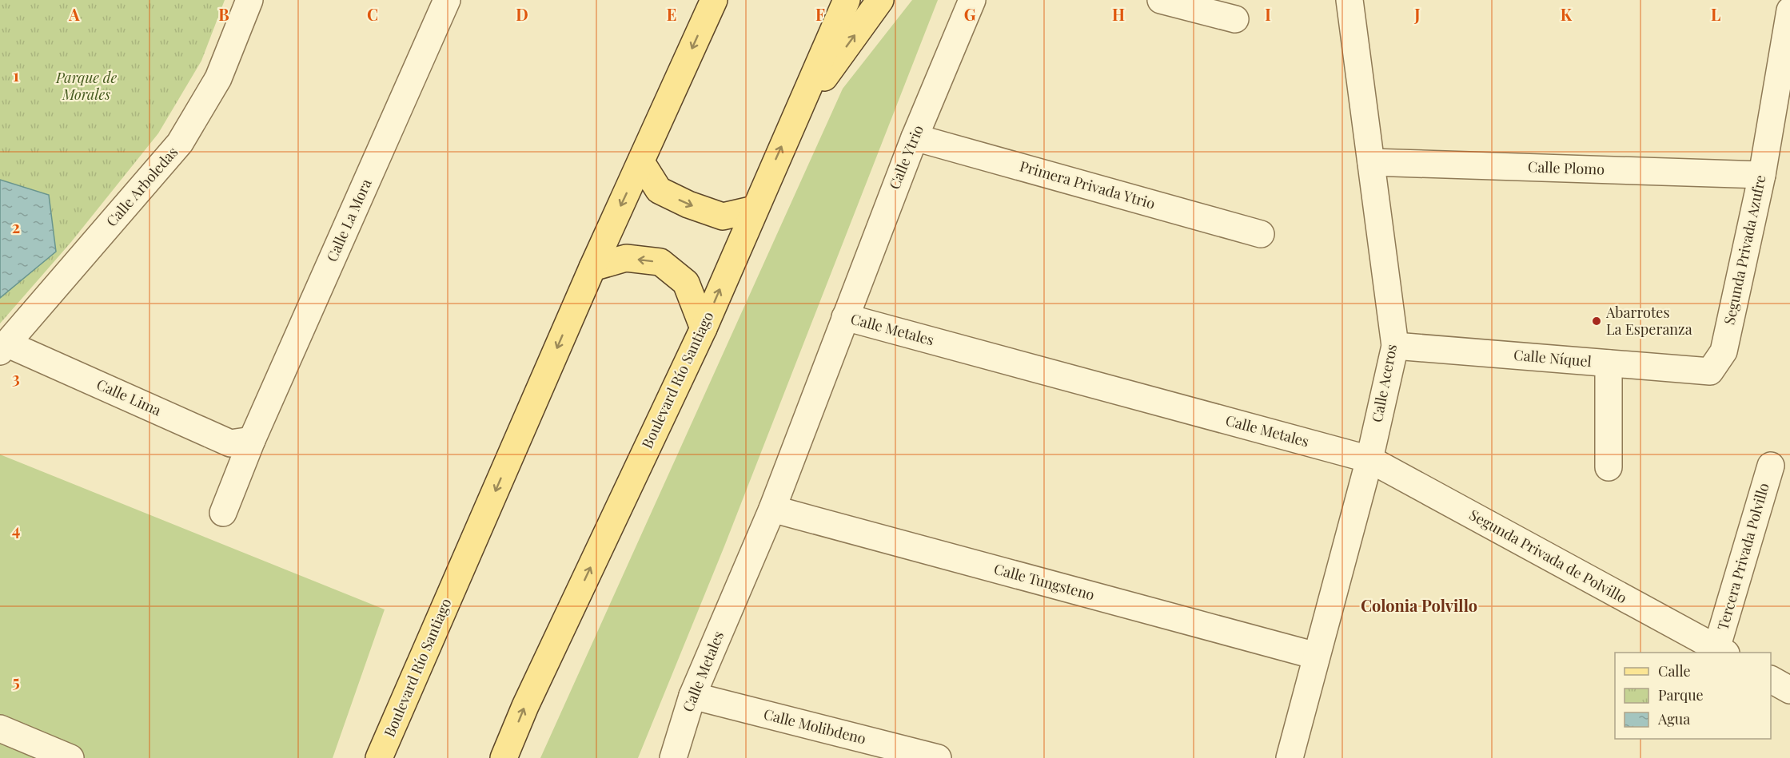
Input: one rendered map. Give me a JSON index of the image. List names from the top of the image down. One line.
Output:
{"streets":{"main road":["Boulevard Río Santiago"],"street":["Calle Ytrio","Calle Plomo","Primera Privada Ytrio","Calle Arboledas","Calle La Mora","Segunda Privada Azufre","Calle Metales","Calle Níquel","Calle Aceros","Calle Lima","Segunda Privada de Polvillo","Tercera Privada Polvillo","Calle Tungsteno","Calle Molibdeno"]},"crossings":[["Calle Ytrio","Primera Privada Ytrio"],["Calle Ytrio","Calle Metales"],["Calle Plomo","Segunda Privada Azufre"],["Calle Plomo","Calle Aceros"],["Calle Arboledas","Calle Lima"],["Calle La Mora","Calle Lima"],["Segunda Privada Azufre","Calle Níquel"],["Calle Metales","Calle Aceros"],["Calle Metales","Segunda Privada de Polvillo"],["Calle Metales","Calle Tungsteno"],["Calle Metales","Calle Molibdeno"],["Calle Níquel","Calle Aceros"],["Calle Aceros","Segunda Privada de Polvillo"],["Calle Aceros","Calle Tungsteno"],["Segunda Privada de Polvillo","Tercera Privada Polvillo"]],"districts":["Colonia Polvillo"],"parks":["Parque de Morales"],"places":["Abarrotes La Esperanza"],"legend":["Calle","Parque","Agua"],"grid":{"columns":["A","B","C","D","E","F","G","H","I","J","K","L"],"rows":["1","2","3","4","5"]}}
